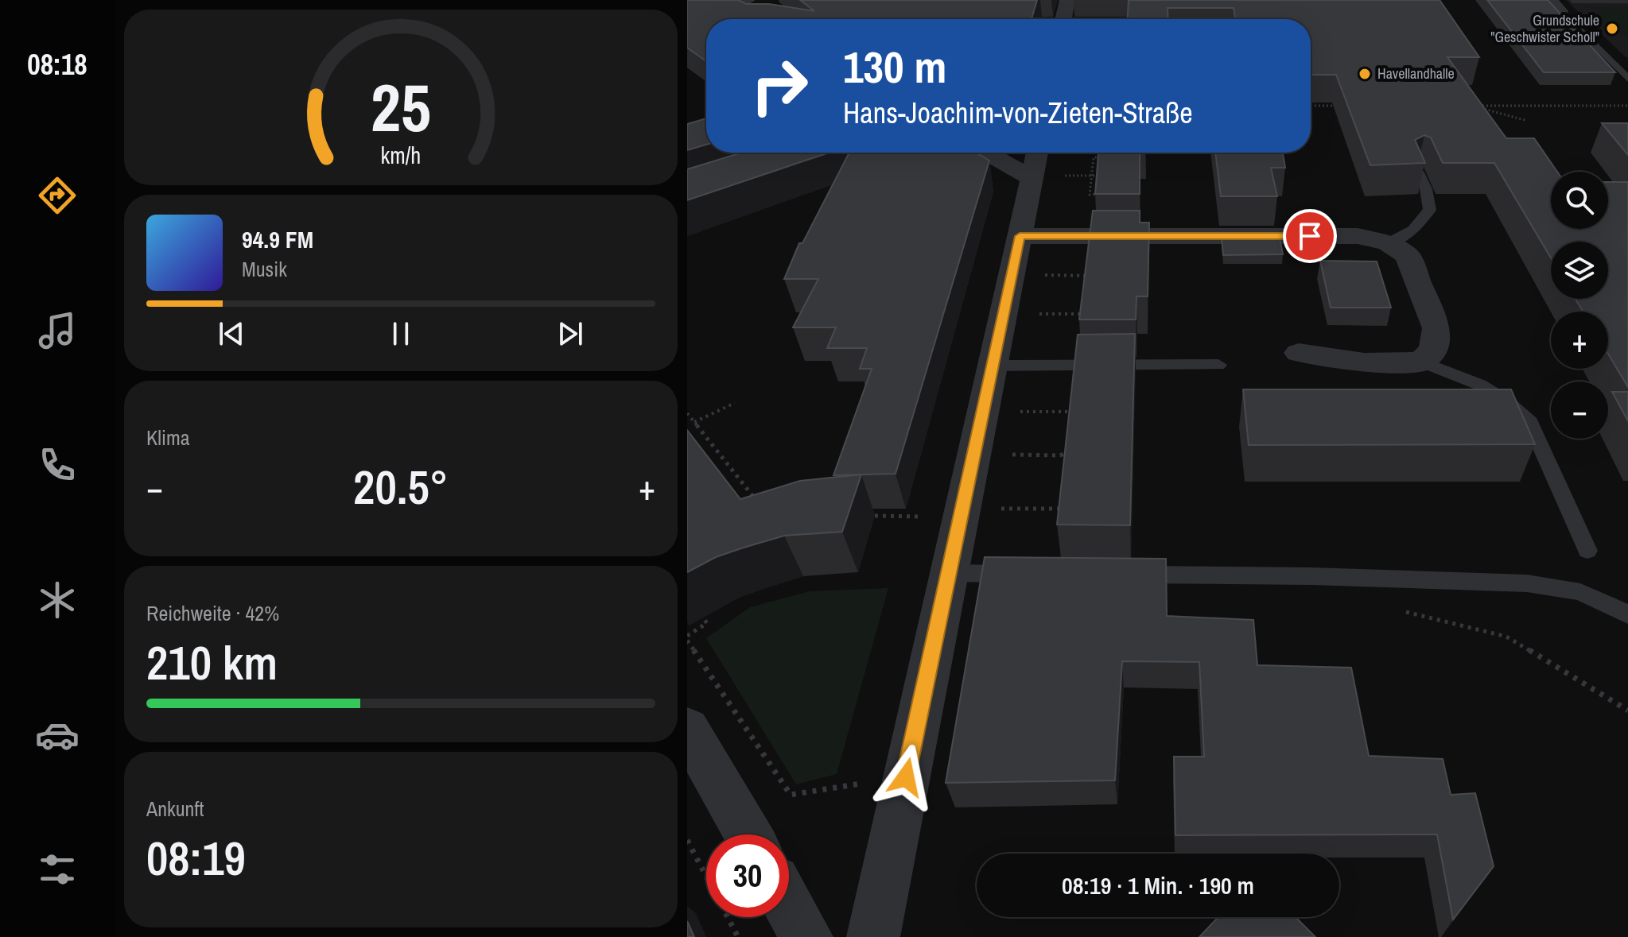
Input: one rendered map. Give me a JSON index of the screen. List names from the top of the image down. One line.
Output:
{"places":["Grundschule \"Geschwister Scholl\"","Havellandhalle"],"page":{"tabs":"08:18","turn":["130 m","Hans-Joachim-von-Zieten-Straße"],"map_buttons":["+","−"],"song":["94.9 FM","Musik"],"tile":["Klima",["Reichweite · 42%","210 km"],["Ankunft","08:19"]],"heat":["−","20.5°","+"],"limit":"30","trip":"08:19 · 1 Min. · 190 m","gauge":["25","km/h"]}}
